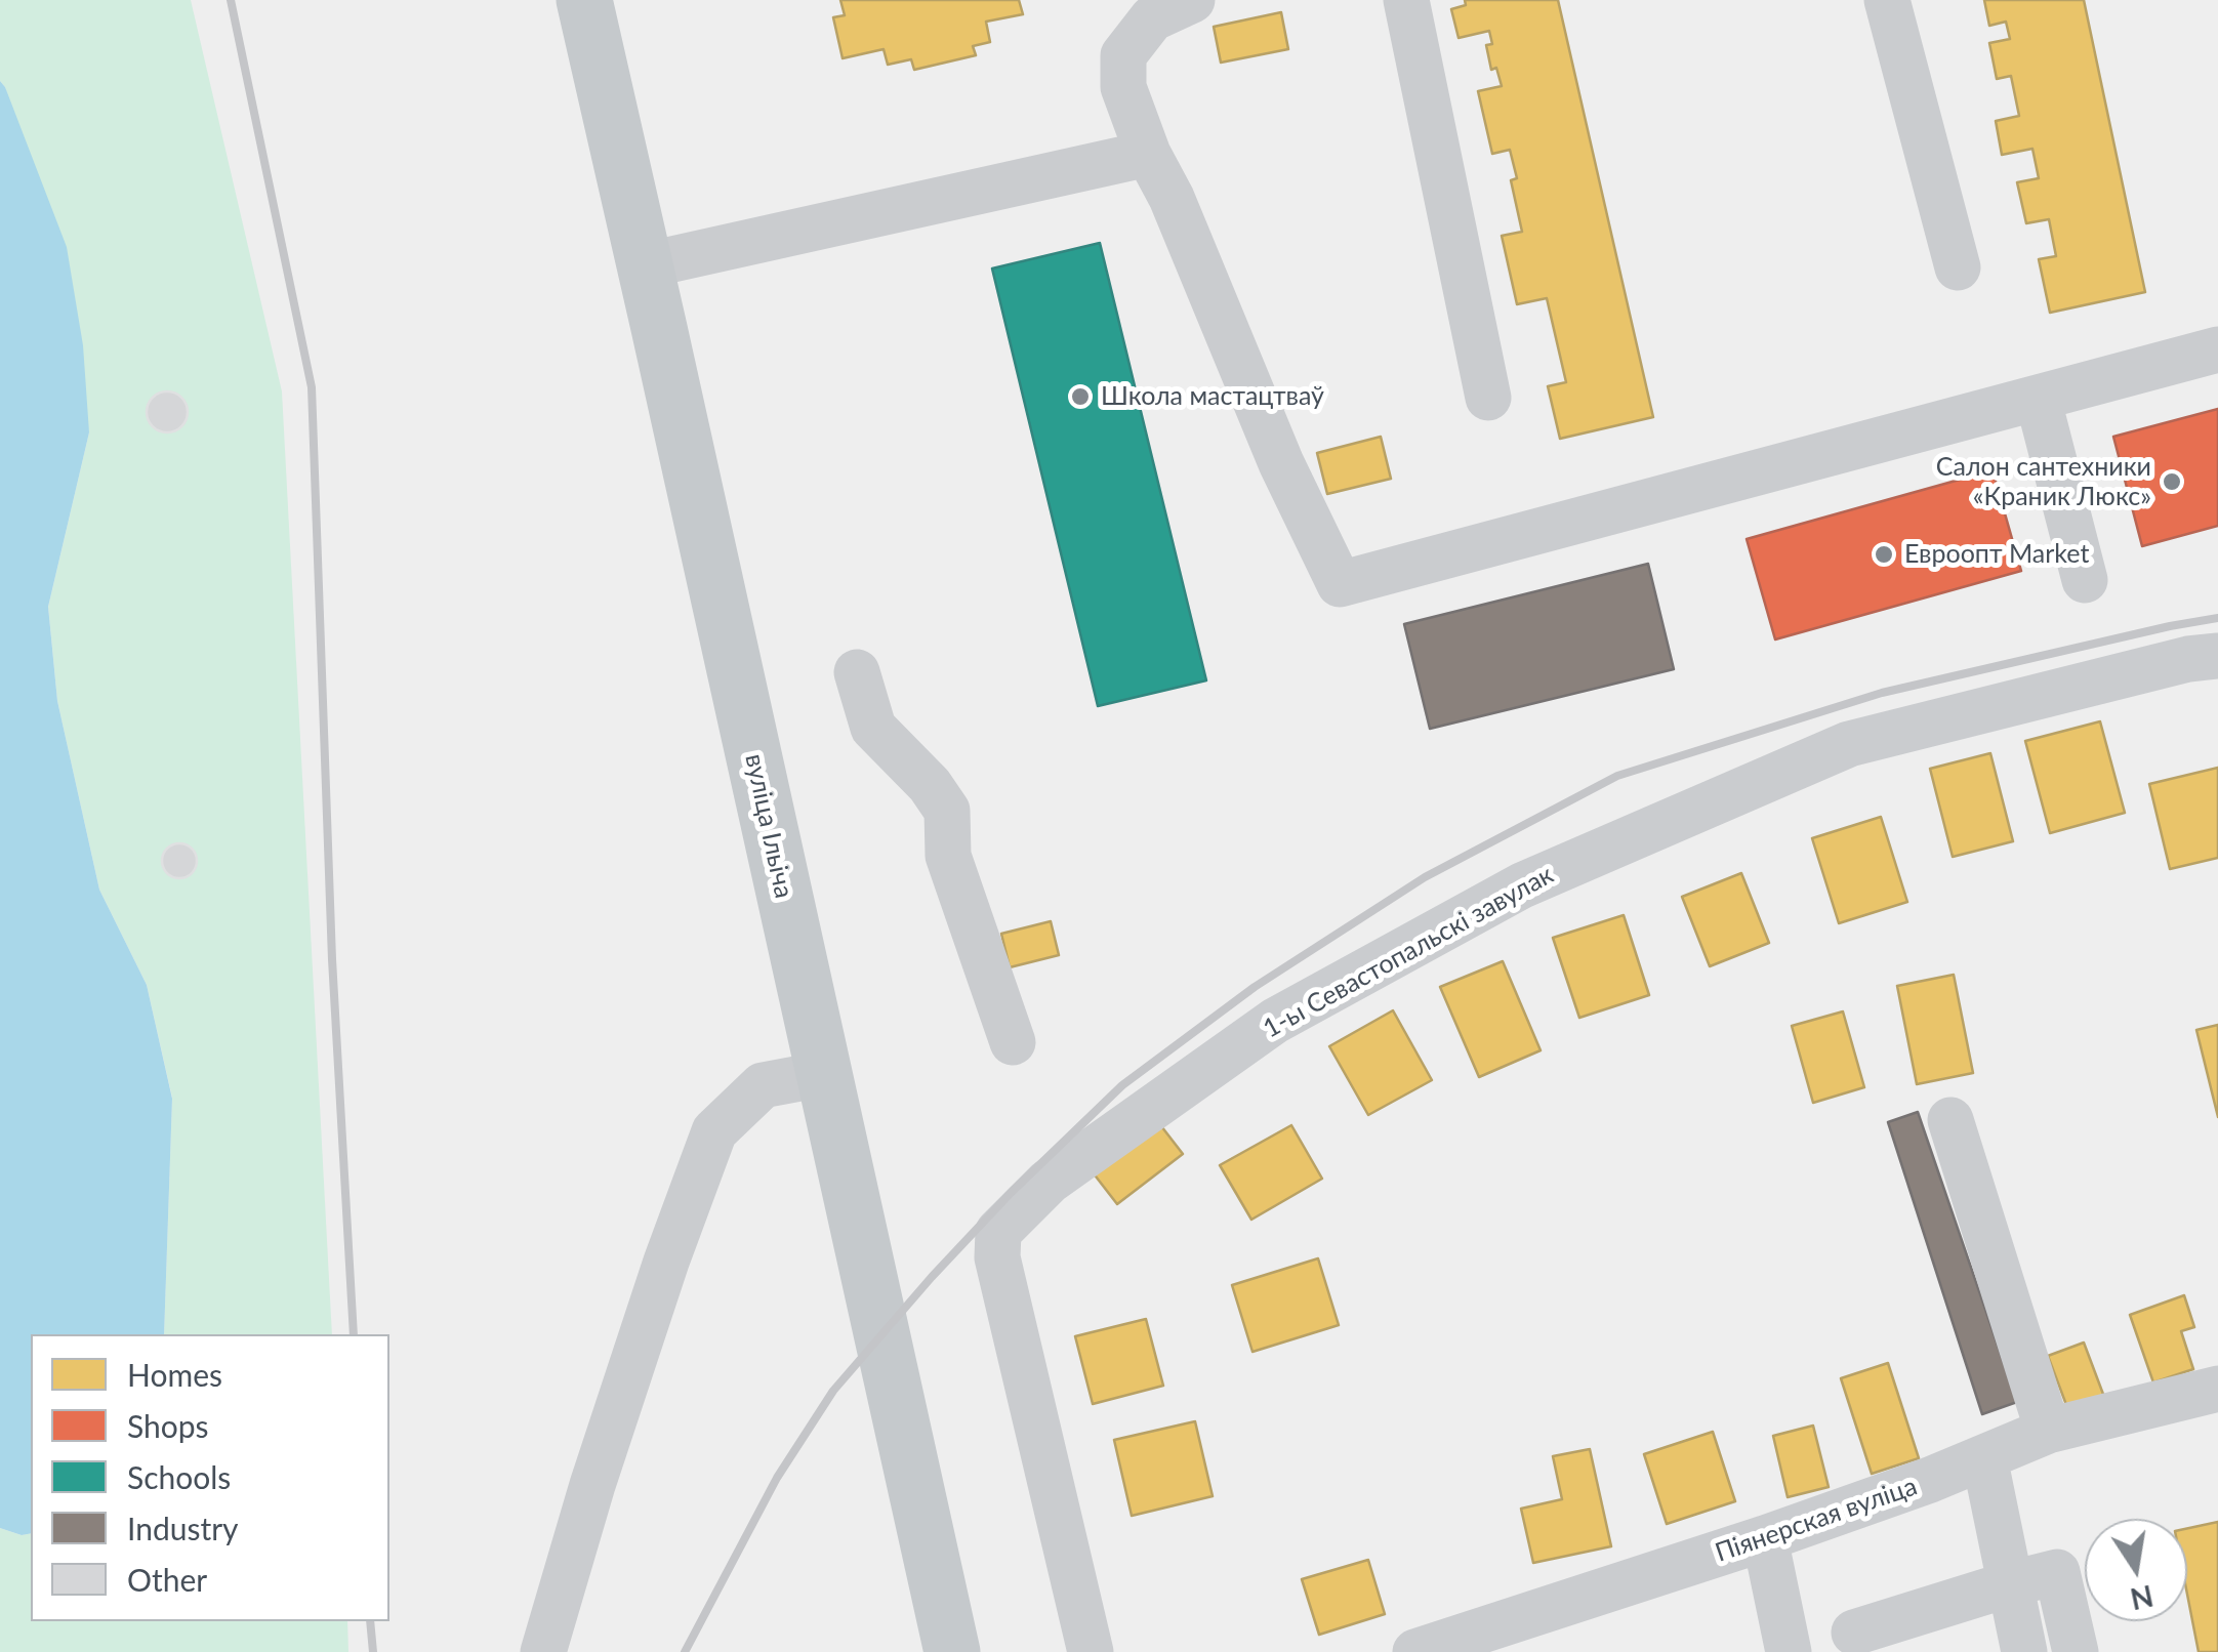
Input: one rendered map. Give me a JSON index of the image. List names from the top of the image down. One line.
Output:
{"streets":{"main road":["вуліца Ільіча"],"street":["1-ы Севастопальскі завулак","Піянерская вуліца"]},"places":["Школа мастацтваў","Салон сантехники «Краник Люкс»","Евроопт Market"],"legend":["Homes","Shops","Schools","Industry","Other"],"north":"bottom"}
